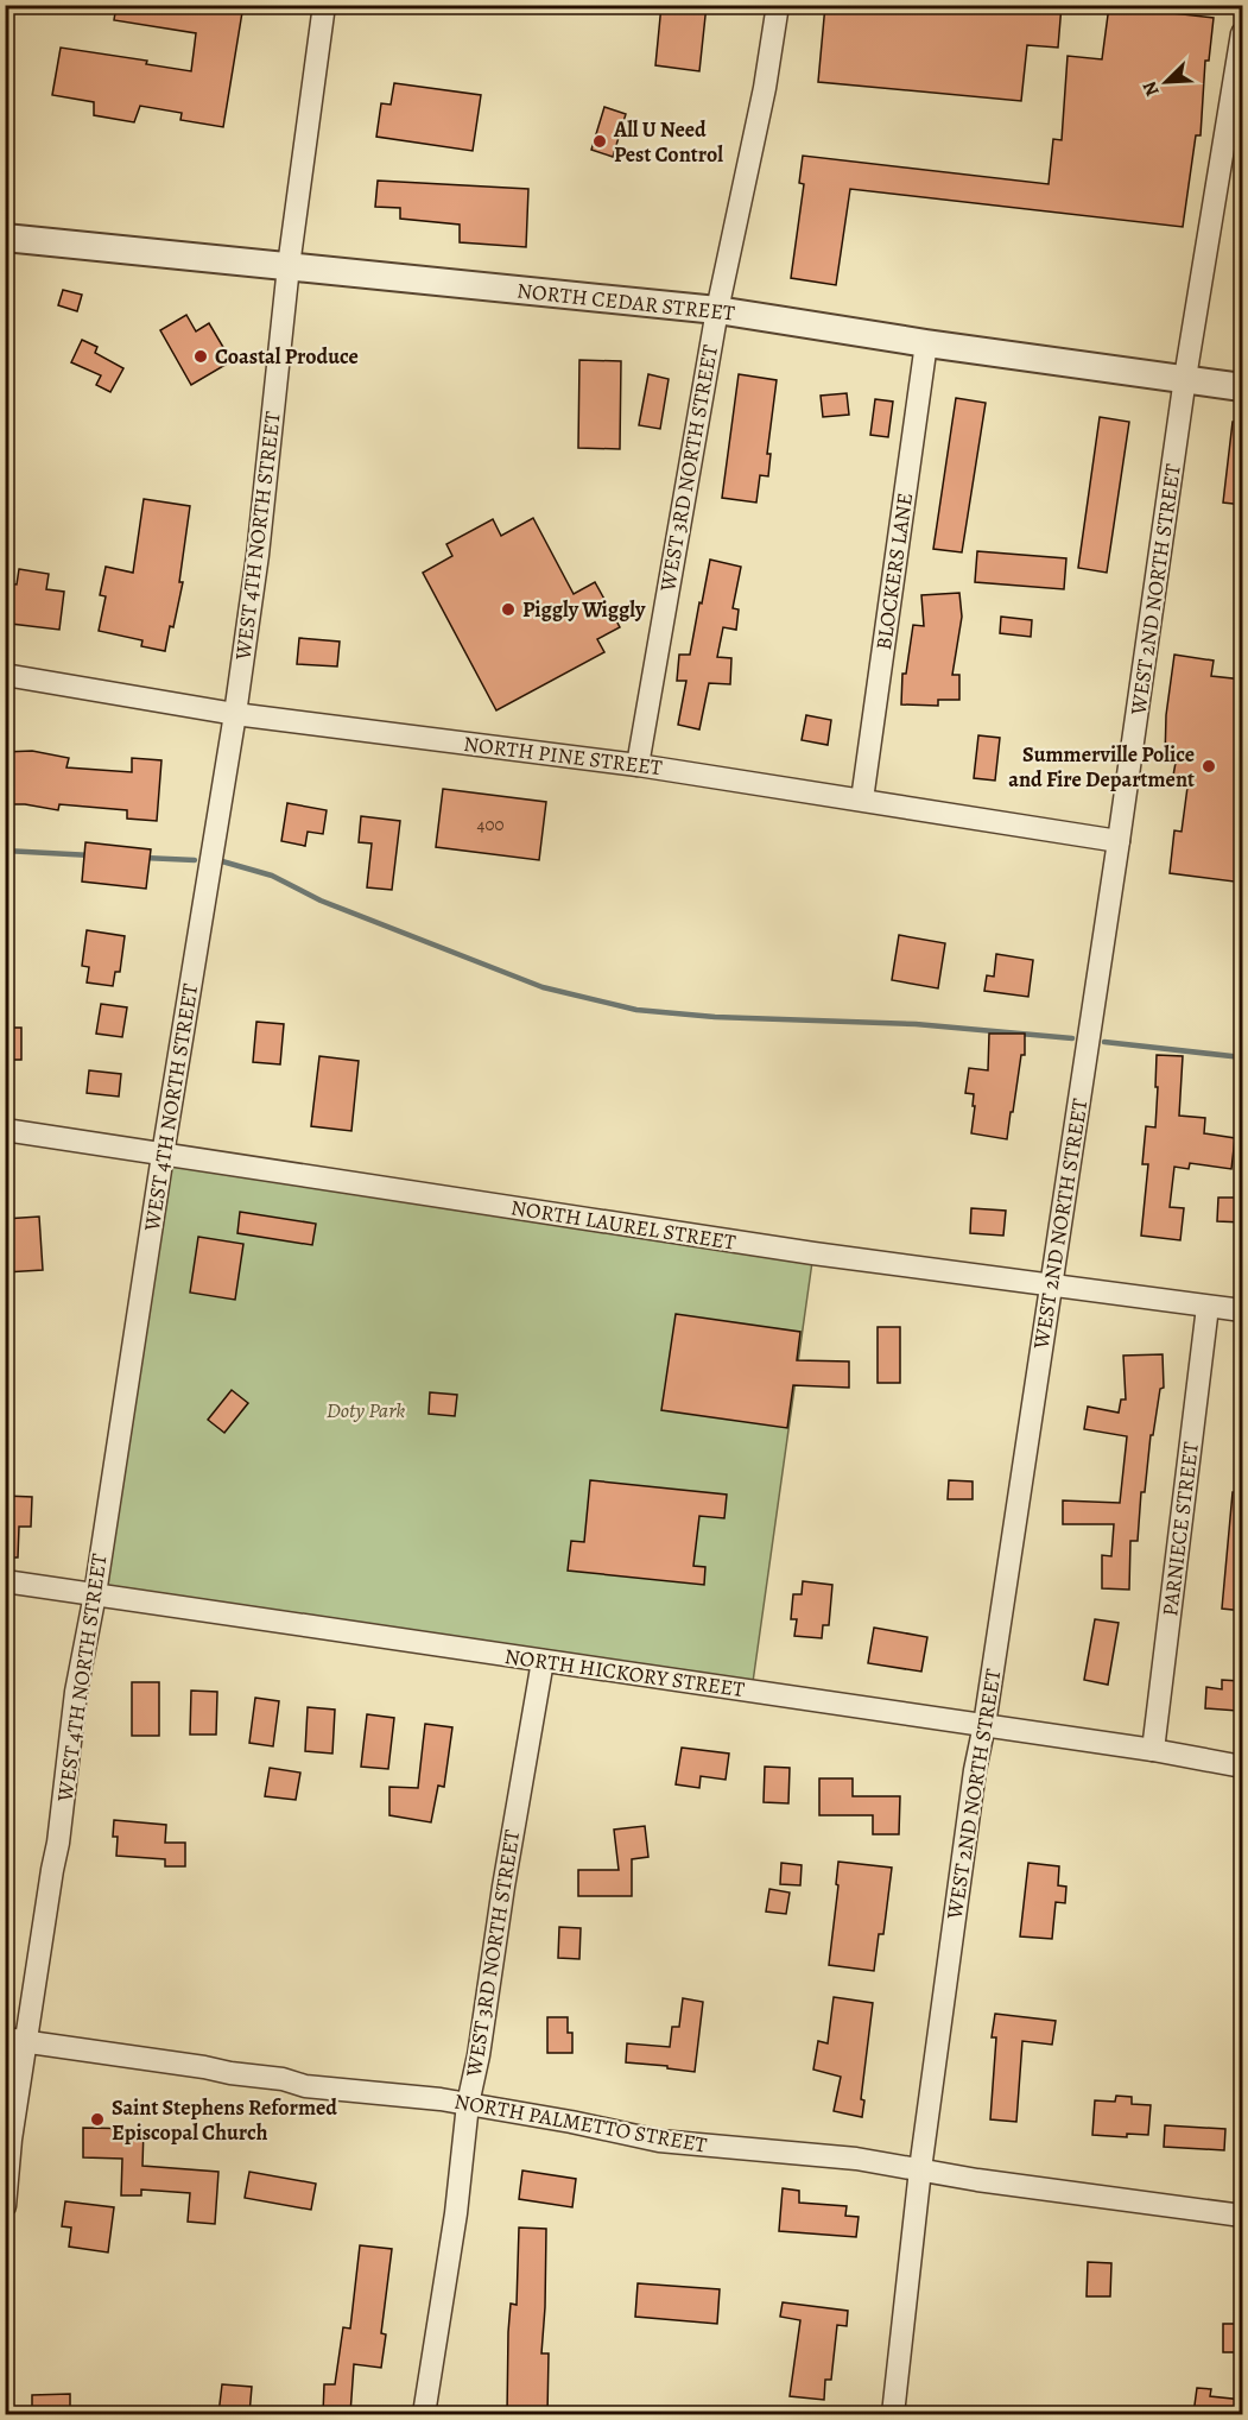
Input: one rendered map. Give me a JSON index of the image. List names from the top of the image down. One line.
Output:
{"streets":{"street":["NORTH CEDAR STREET","WEST 3RD NORTH STREET","WEST 4TH NORTH STREET","BLOCKERS LANE","WEST 2ND NORTH STREET","NORTH PINE STREET","NORTH LAUREL STREET","PARNIECE STREET","NORTH HICKORY STREET","NORTH PALMETTO STREET"]},"crossings":[["NORTH CEDAR STREET","WEST 3RD NORTH STREET"],["NORTH CEDAR STREET","WEST 4TH NORTH STREET"],["NORTH CEDAR STREET","BLOCKERS LANE"],["NORTH CEDAR STREET","WEST 2ND NORTH STREET"],["WEST 3RD NORTH STREET","NORTH PINE STREET"],["WEST 3RD NORTH STREET","NORTH HICKORY STREET"],["WEST 3RD NORTH STREET","NORTH PALMETTO STREET"],["WEST 4TH NORTH STREET","NORTH PINE STREET"],["WEST 4TH NORTH STREET","NORTH LAUREL STREET"],["WEST 4TH NORTH STREET","NORTH HICKORY STREET"],["WEST 4TH NORTH STREET","NORTH PALMETTO STREET"],["BLOCKERS LANE","NORTH PINE STREET"],["WEST 2ND NORTH STREET","NORTH PINE STREET"],["WEST 2ND NORTH STREET","NORTH LAUREL STREET"],["WEST 2ND NORTH STREET","NORTH HICKORY STREET"],["WEST 2ND NORTH STREET","NORTH PALMETTO STREET"],["NORTH LAUREL STREET","PARNIECE STREET"],["PARNIECE STREET","NORTH HICKORY STREET"]],"parks":["Doty Park"],"places":["All U Need Pest Control","Coastal Produce","Piggly Wiggly","Summerville Police and Fire Department","Saint Stephens Reformed Episcopal Church"],"house_numbers":["400"],"north":"bottom left"}
